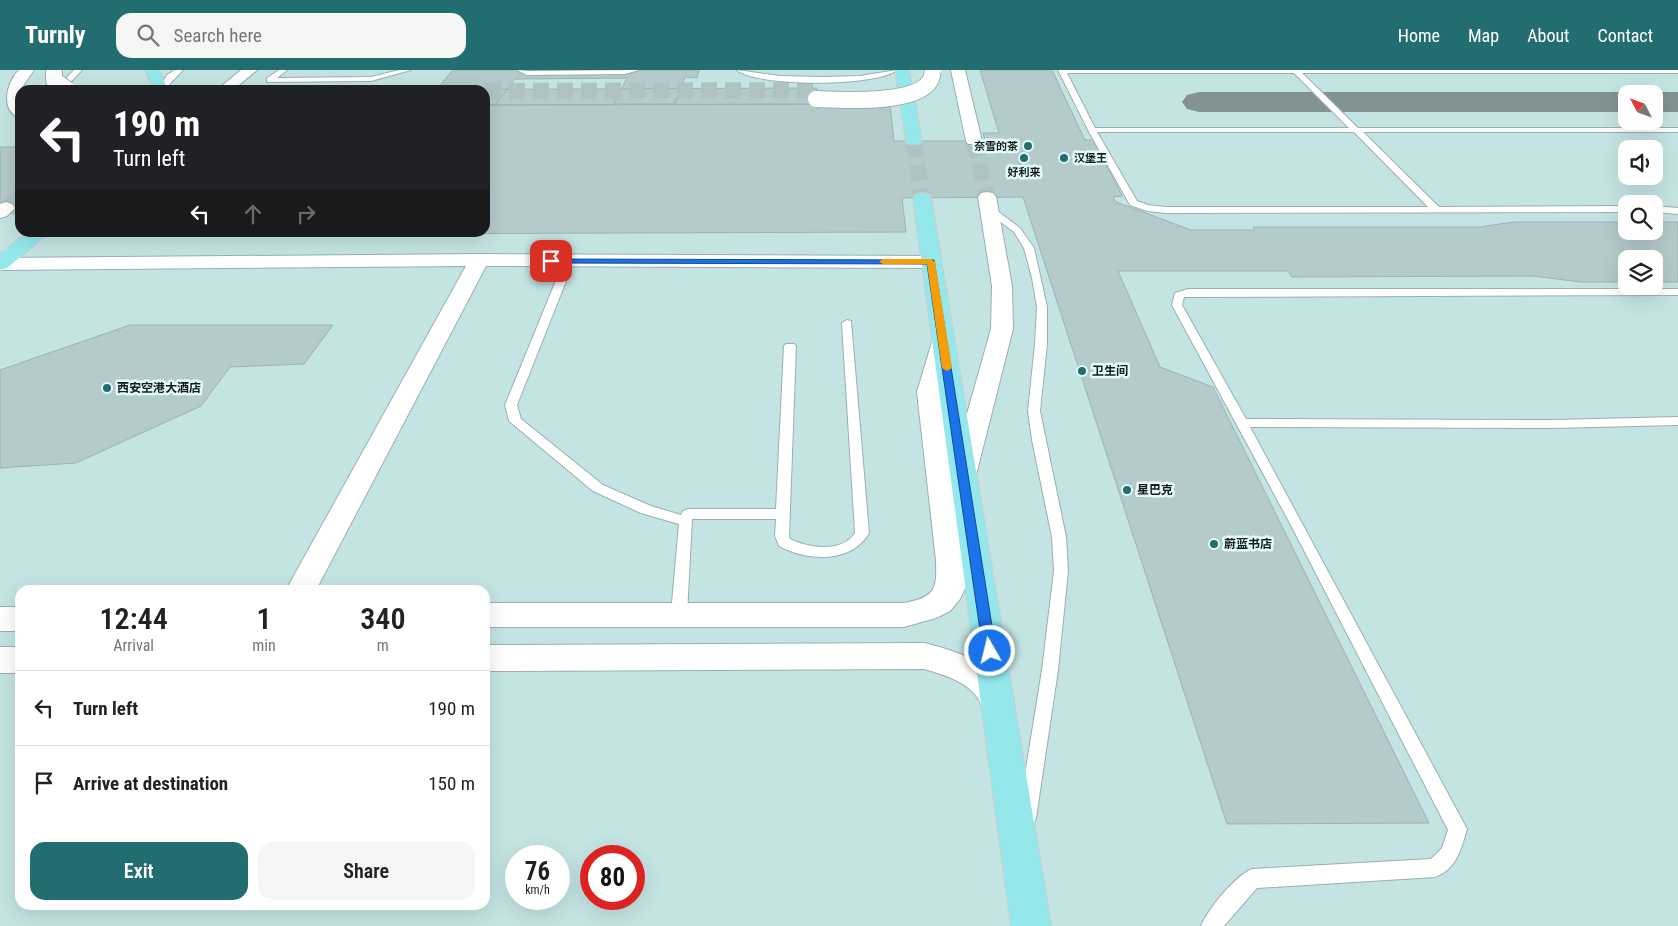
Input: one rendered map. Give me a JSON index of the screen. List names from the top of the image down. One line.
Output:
{"places":["奈雪的茶","好利来","汉堡王","卫生间","西安空港大酒店","星巴克","蔚蓝书店"],"north":"top left","page":{"header":"Turnly","search":"Search here","nav":["Home","Map","About","Contact"],"turn":["190 m","Turn left"],"eta":["12:44","Arrival","1","min","340","m"],"list":[{"name":"Turn left","value":"190 m"},{"name":"Arrive at destination","value":"150 m"}],"buttons":["Exit","Share"],"speed":"76 km/h","limit":"80"}}
